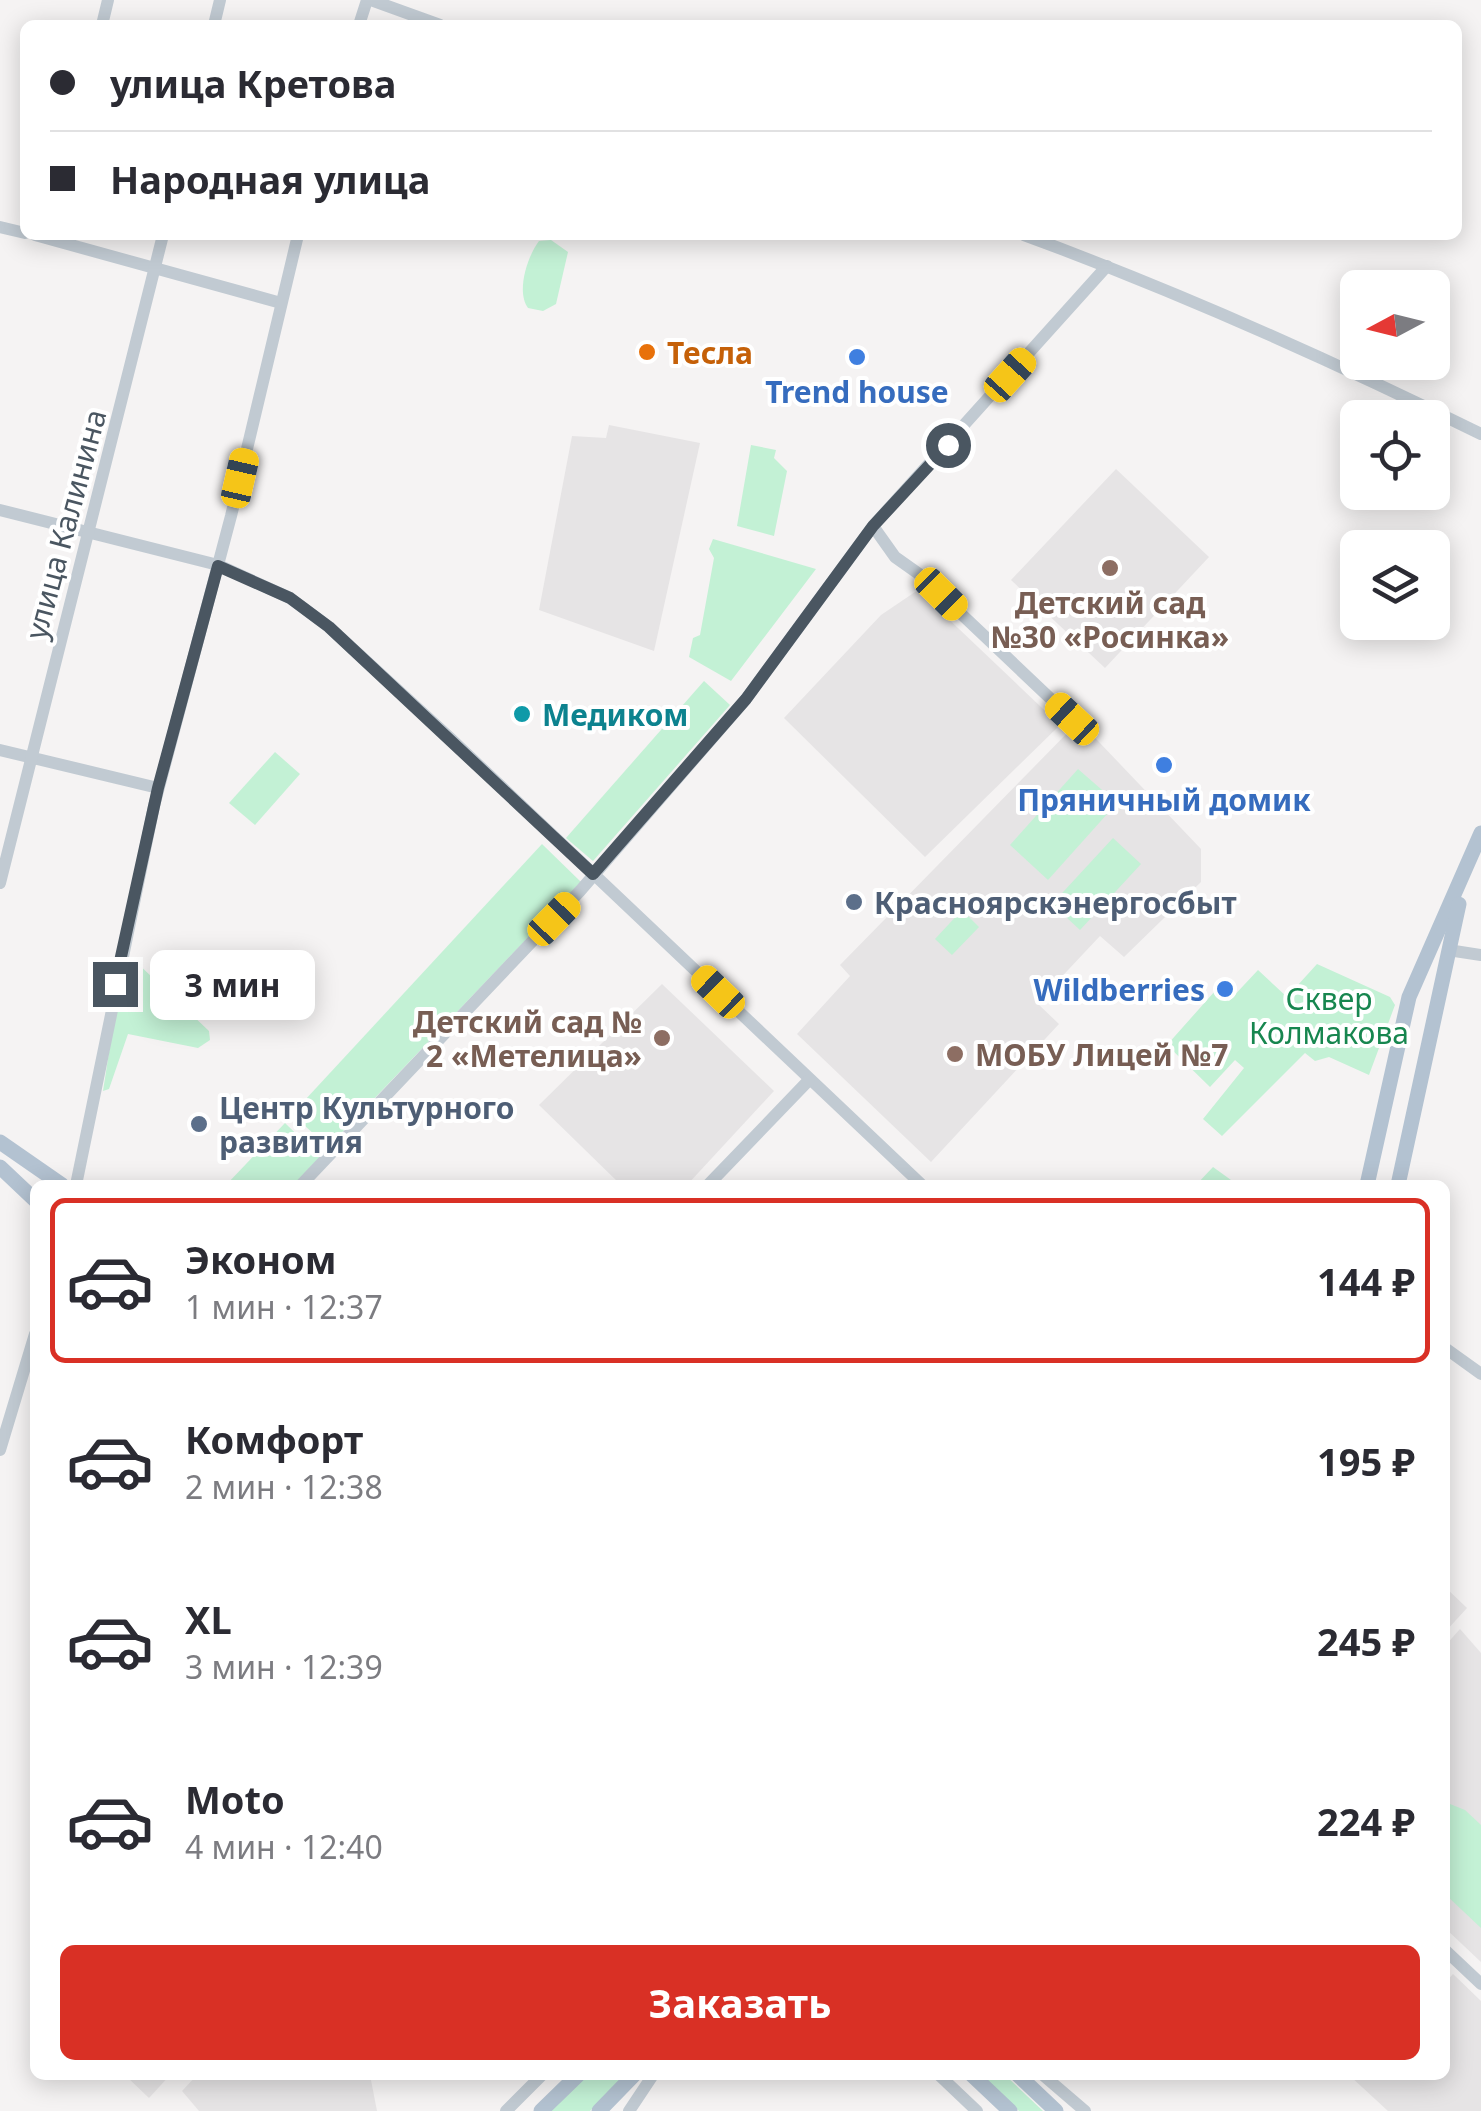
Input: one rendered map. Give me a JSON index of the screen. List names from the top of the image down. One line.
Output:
{"streets":{"street":["улица Калинина"]},"parks":["Сквер Колмакова"],"places":["Тесла","Trend house","Детский сад №30 «Росинка»","Медиком","Пряничный домик","Красноярскэнергосбыт","Wildberries","Детский сад № 2 «Метелица»","МОБУ Лицей №7","Центр Культурного развития"],"north":"left","page":{"banner":["улица Кретова","Народная улица"],"bubble":"3 мин","list":[{"name":"Эконом","note":"1 мин · 12:37","value":"144 ₽"},{"name":"Комфорт","note":"2 мин · 12:38","value":"195 ₽"},{"name":"XL","note":"3 мин · 12:39","value":"245 ₽"},{"name":"Moto","note":"4 мин · 12:40","value":"224 ₽"}],"buttons":"Заказать"}}
